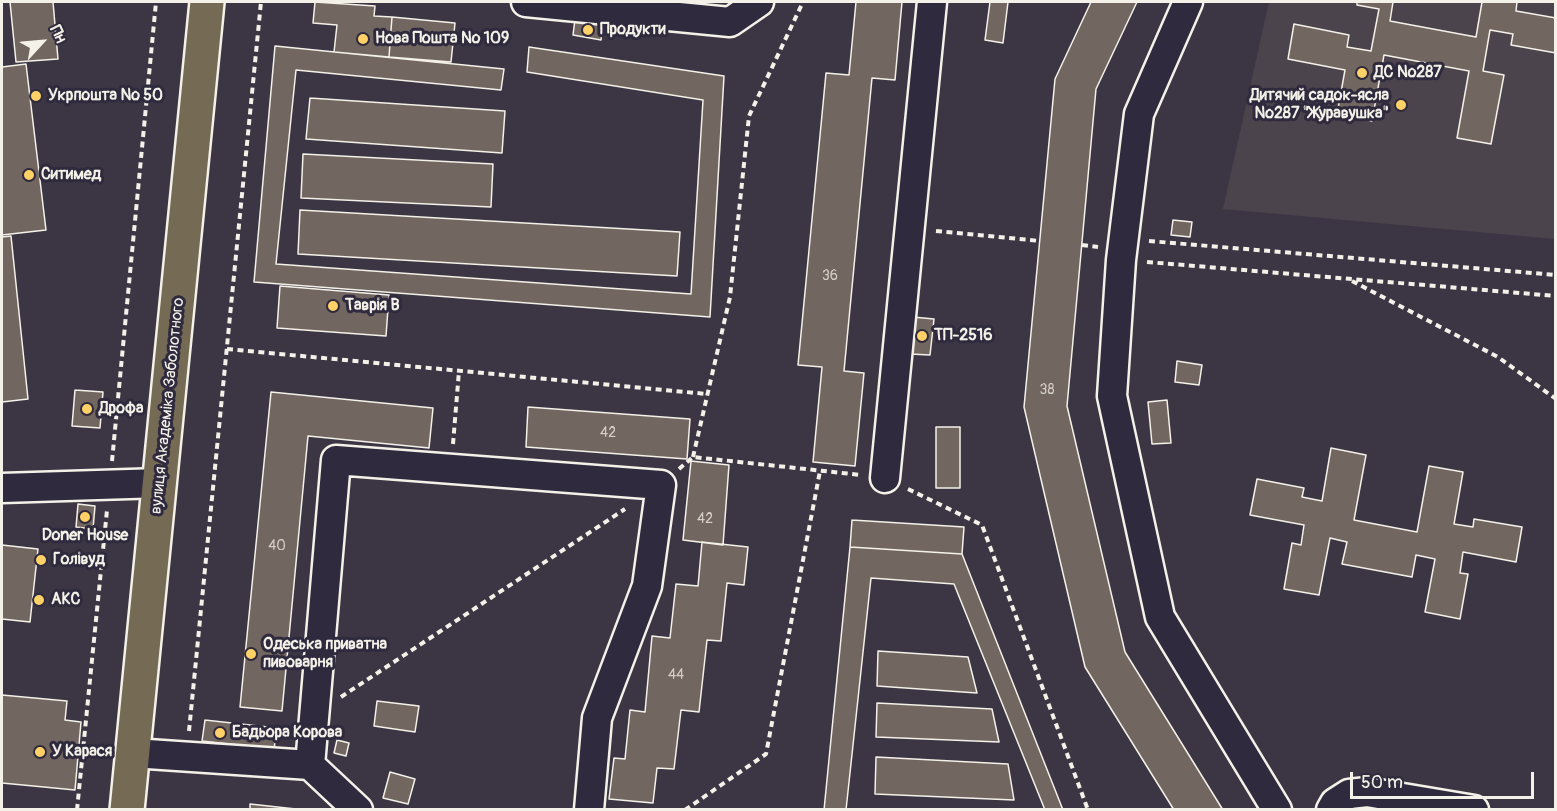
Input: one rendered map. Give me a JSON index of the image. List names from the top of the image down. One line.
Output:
{"streets":{"highway":["вулиця Академіка Заболотного"]},"places":["Продукти","Нова Пошта № 109","ДС №287","Укрпошта № 50","Дитячий садок-ясла №287 \"Журавушка\"","Ситимед","Таврія В","ТП-2516","Дрофа","Doner House","Голівуд","АКС","Одеська приватна пивоварня","Бадьора Корова","У Карася"],"house_numbers":["36","38","42","42","40","44"],"scale_bar":"50 m","north":"top right"}
